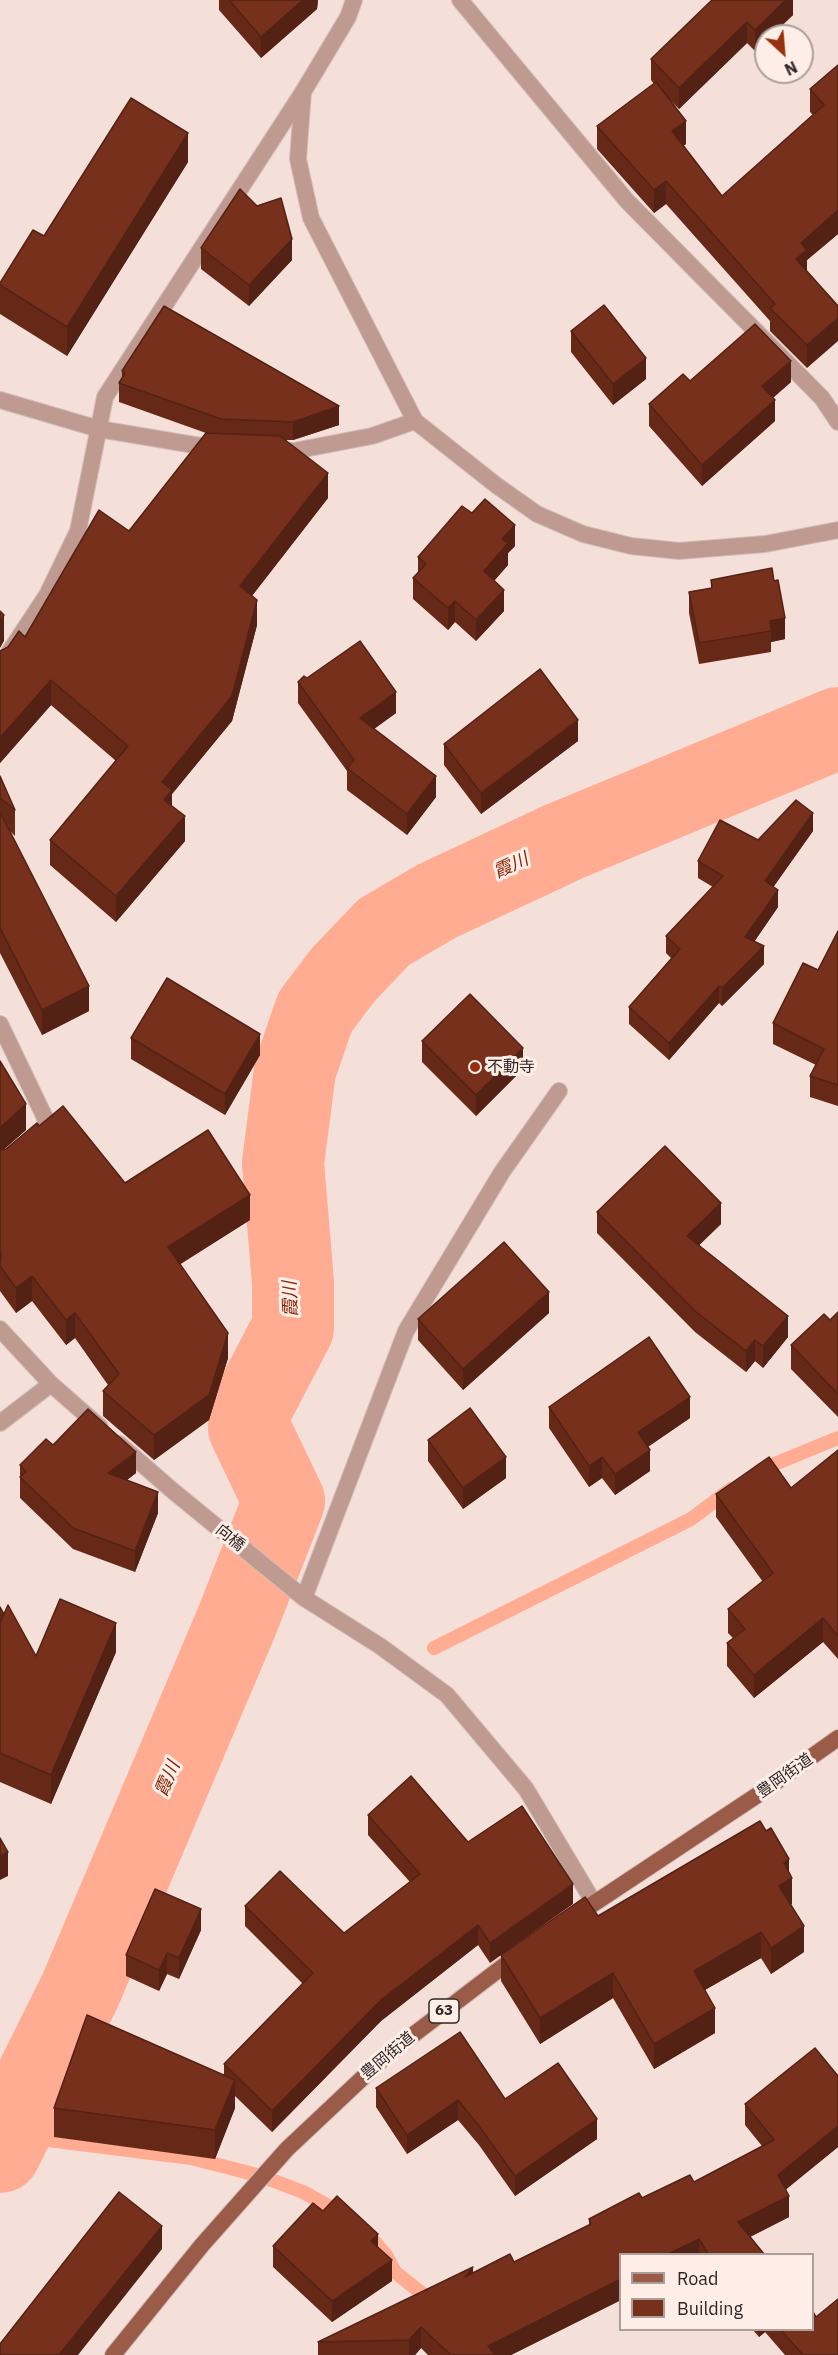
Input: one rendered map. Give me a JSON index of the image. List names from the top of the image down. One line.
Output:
{"streets":{"main road":["豊岡街道","63"],"street":["向橋"]},"crossings":[["向橋","豊岡街道"]],"water":["霞川"],"places":["不動寺"],"legend":["Road","Building"],"north":"bottom right"}
